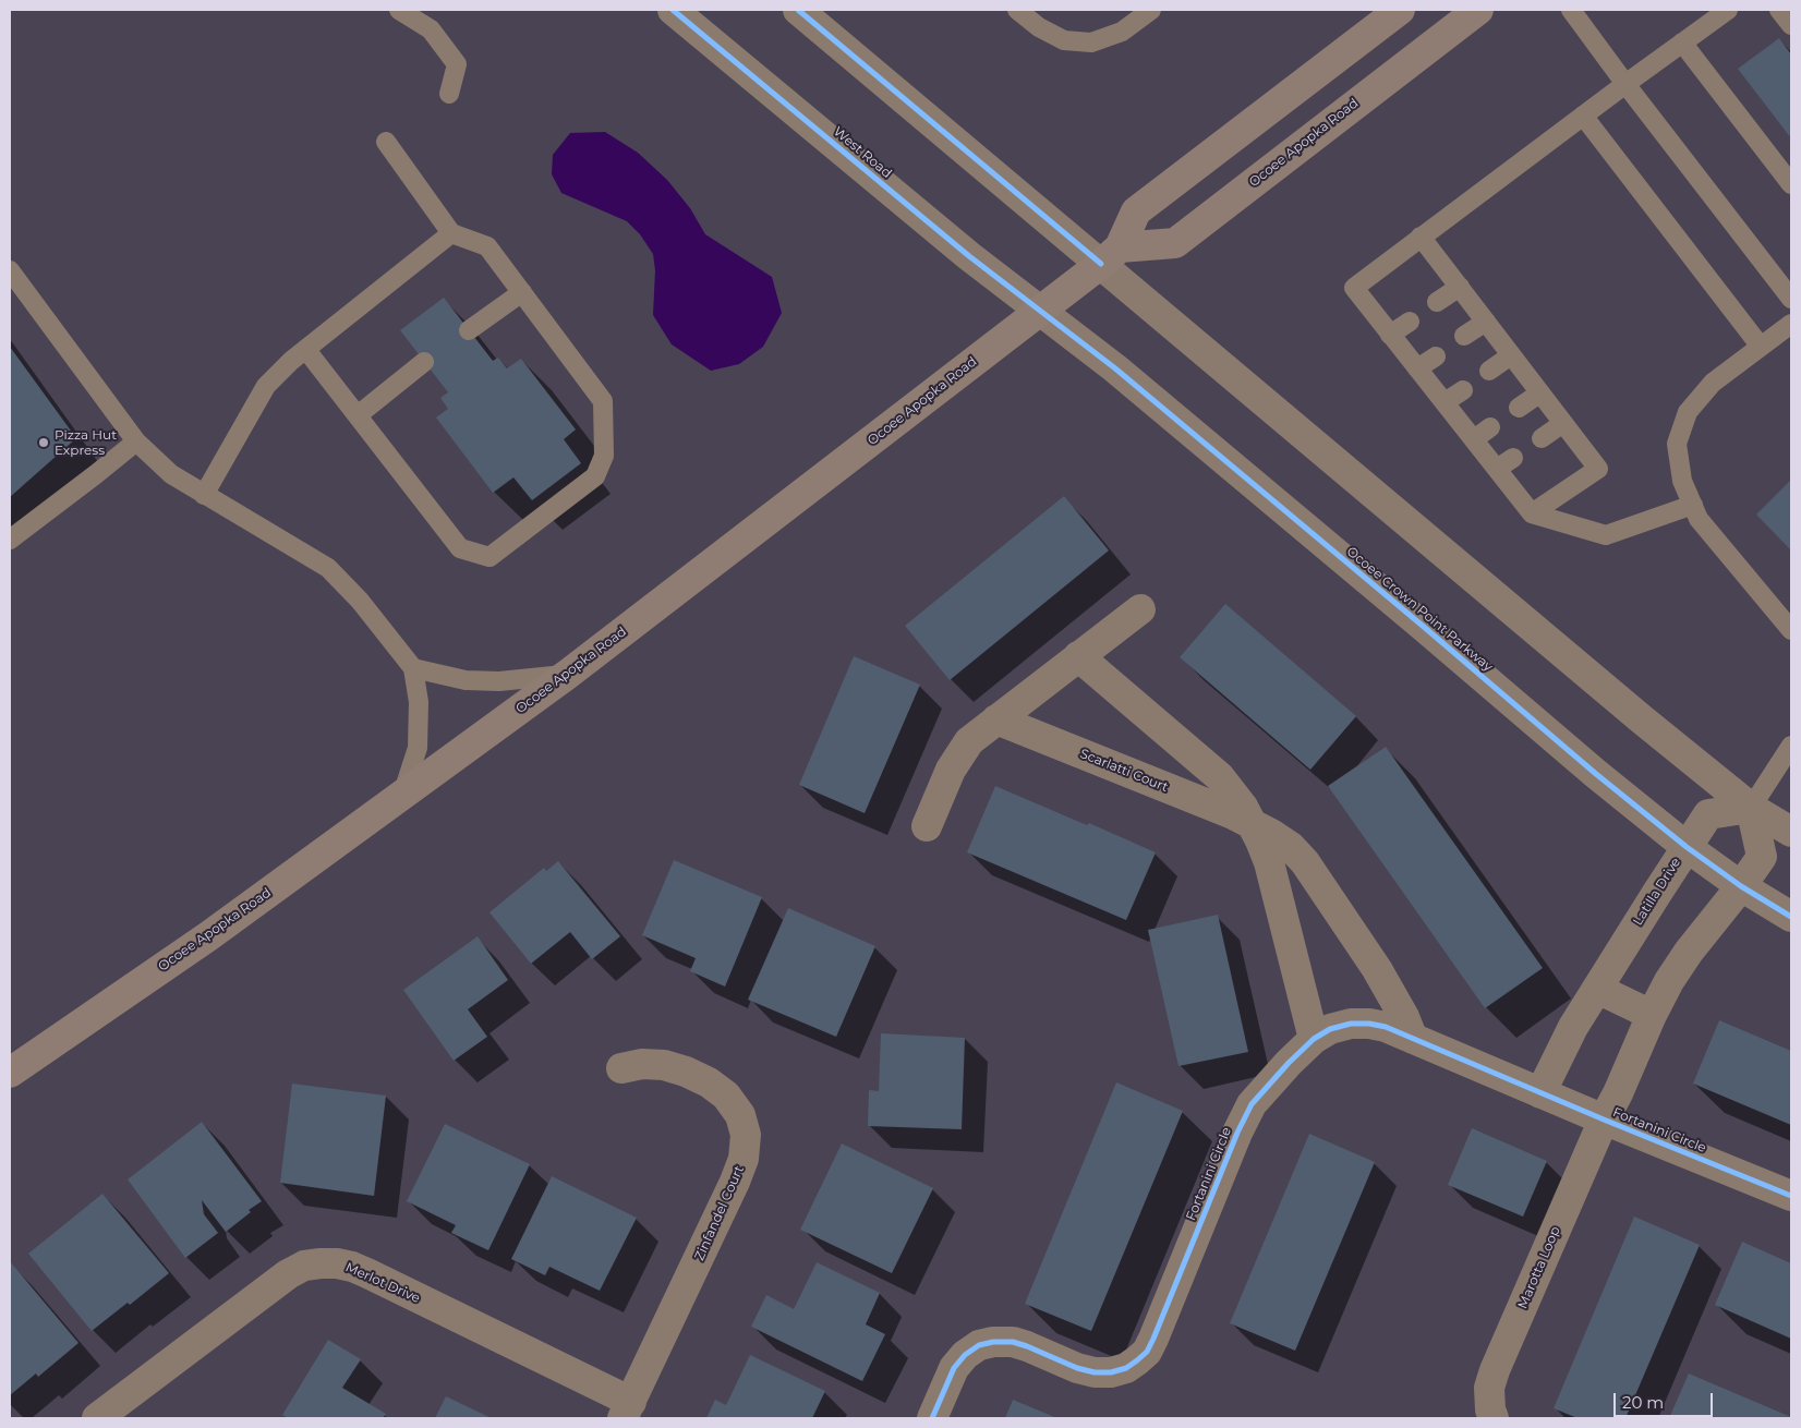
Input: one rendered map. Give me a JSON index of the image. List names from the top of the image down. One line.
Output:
{"streets":{"main road":["Ocoee Apopka Road"],"street":["West Road","Ocoee Crown Point Parkway","Scarlatti Court","Latilla Drive","Fortanini Circle","Zinfandel Court","Marotta Loop","Merlot Drive"]},"crossings":[["Ocoee Apopka Road","West Road"],["Ocoee Apopka Road","Ocoee Crown Point Parkway"],["West Road","Ocoee Crown Point Parkway"],["Ocoee Crown Point Parkway","Latilla Drive"],["Scarlatti Court","Fortanini Circle"],["Latilla Drive","Fortanini Circle"],["Fortanini Circle","Marotta Loop"],["Zinfandel Court","Merlot Drive"]],"places":["Pizza Hut Express"],"scale_bar":"20 m"}
